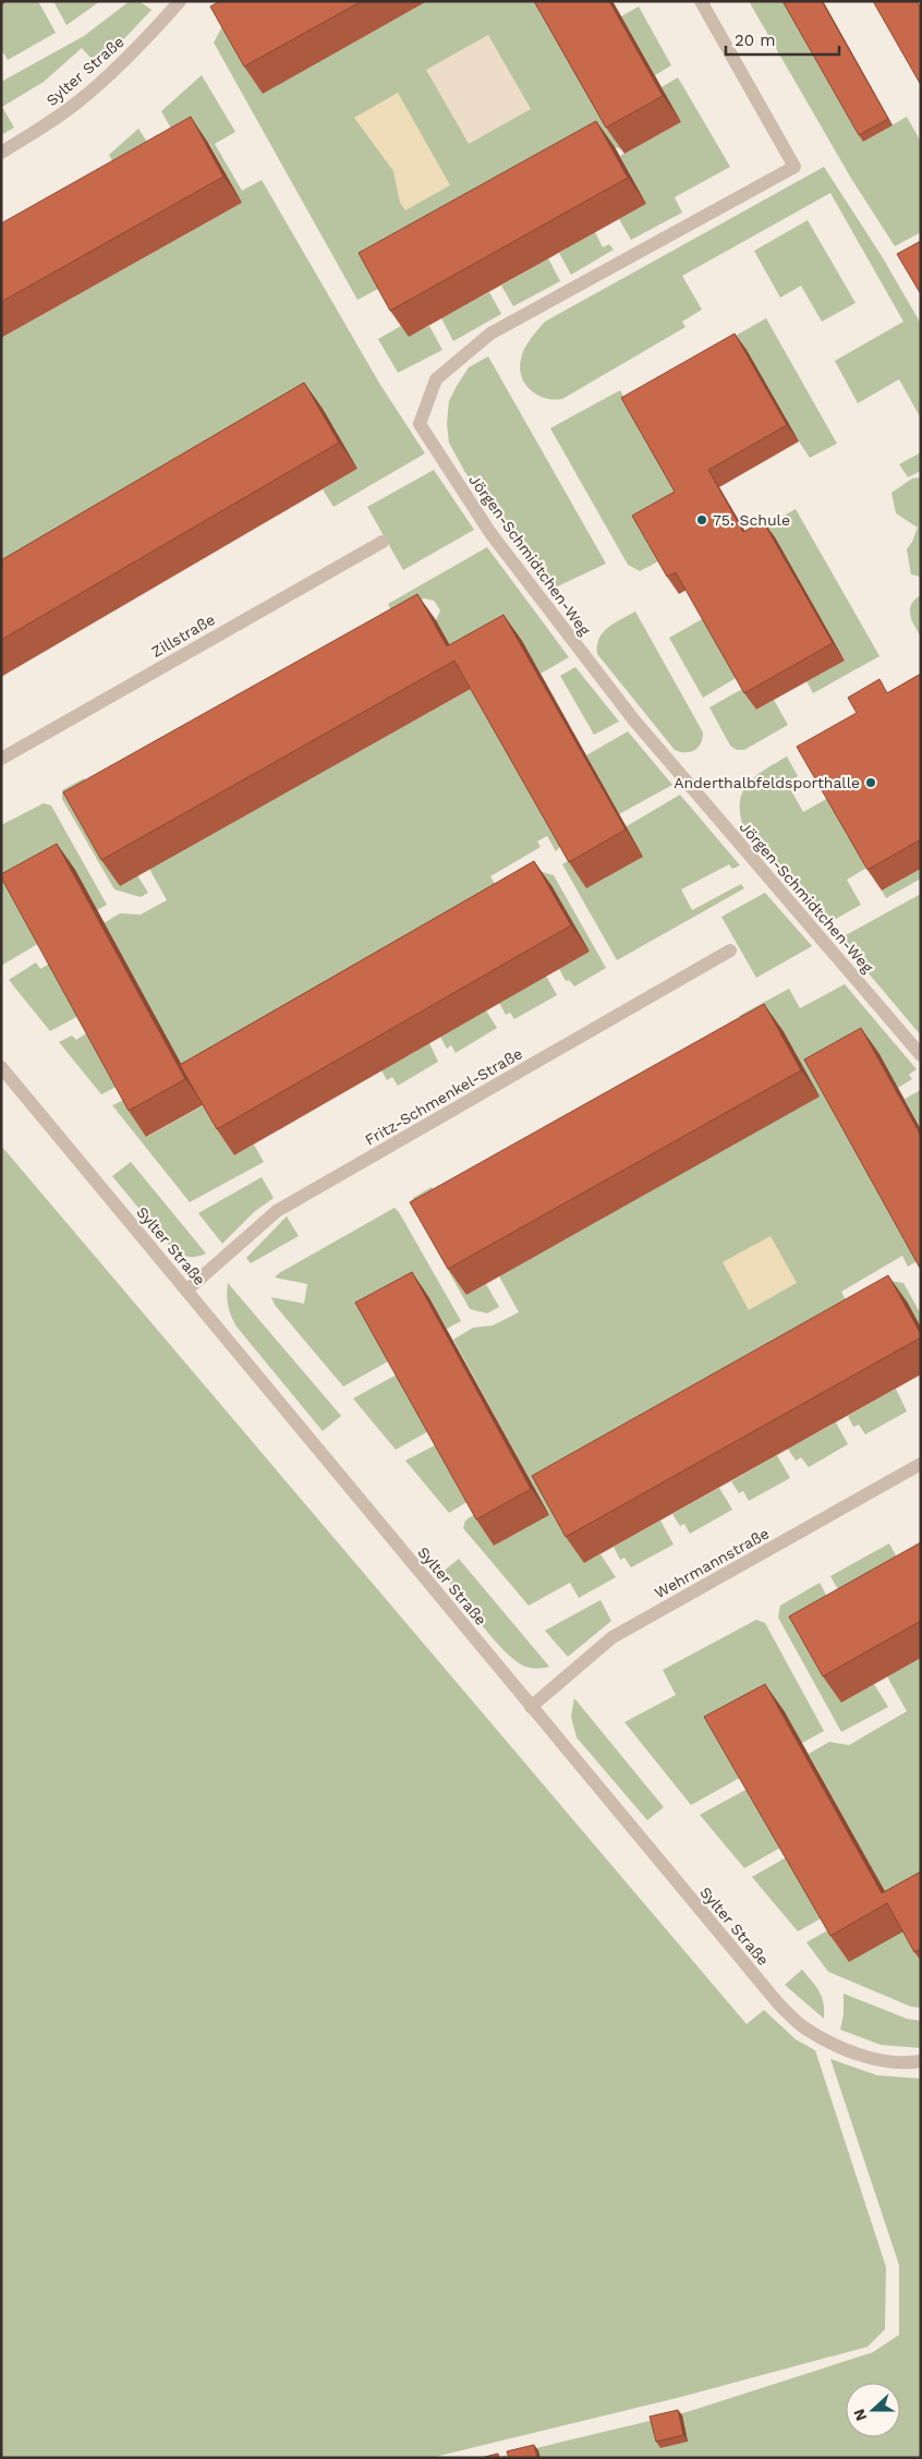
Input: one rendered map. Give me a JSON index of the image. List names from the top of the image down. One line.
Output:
{"streets":{"street":["Sylter Straße","Jörgen-Schmidtchen-Weg","Zillstraße","Fritz-Schmenkel-Straße","Wehrmannstraße"]},"crossings":[["Sylter Straße","Fritz-Schmenkel-Straße"],["Sylter Straße","Wehrmannstraße"]],"places":["75. Schule","Anderthalbfeldsporthalle"],"scale_bar":"20 m","north":"left"}
